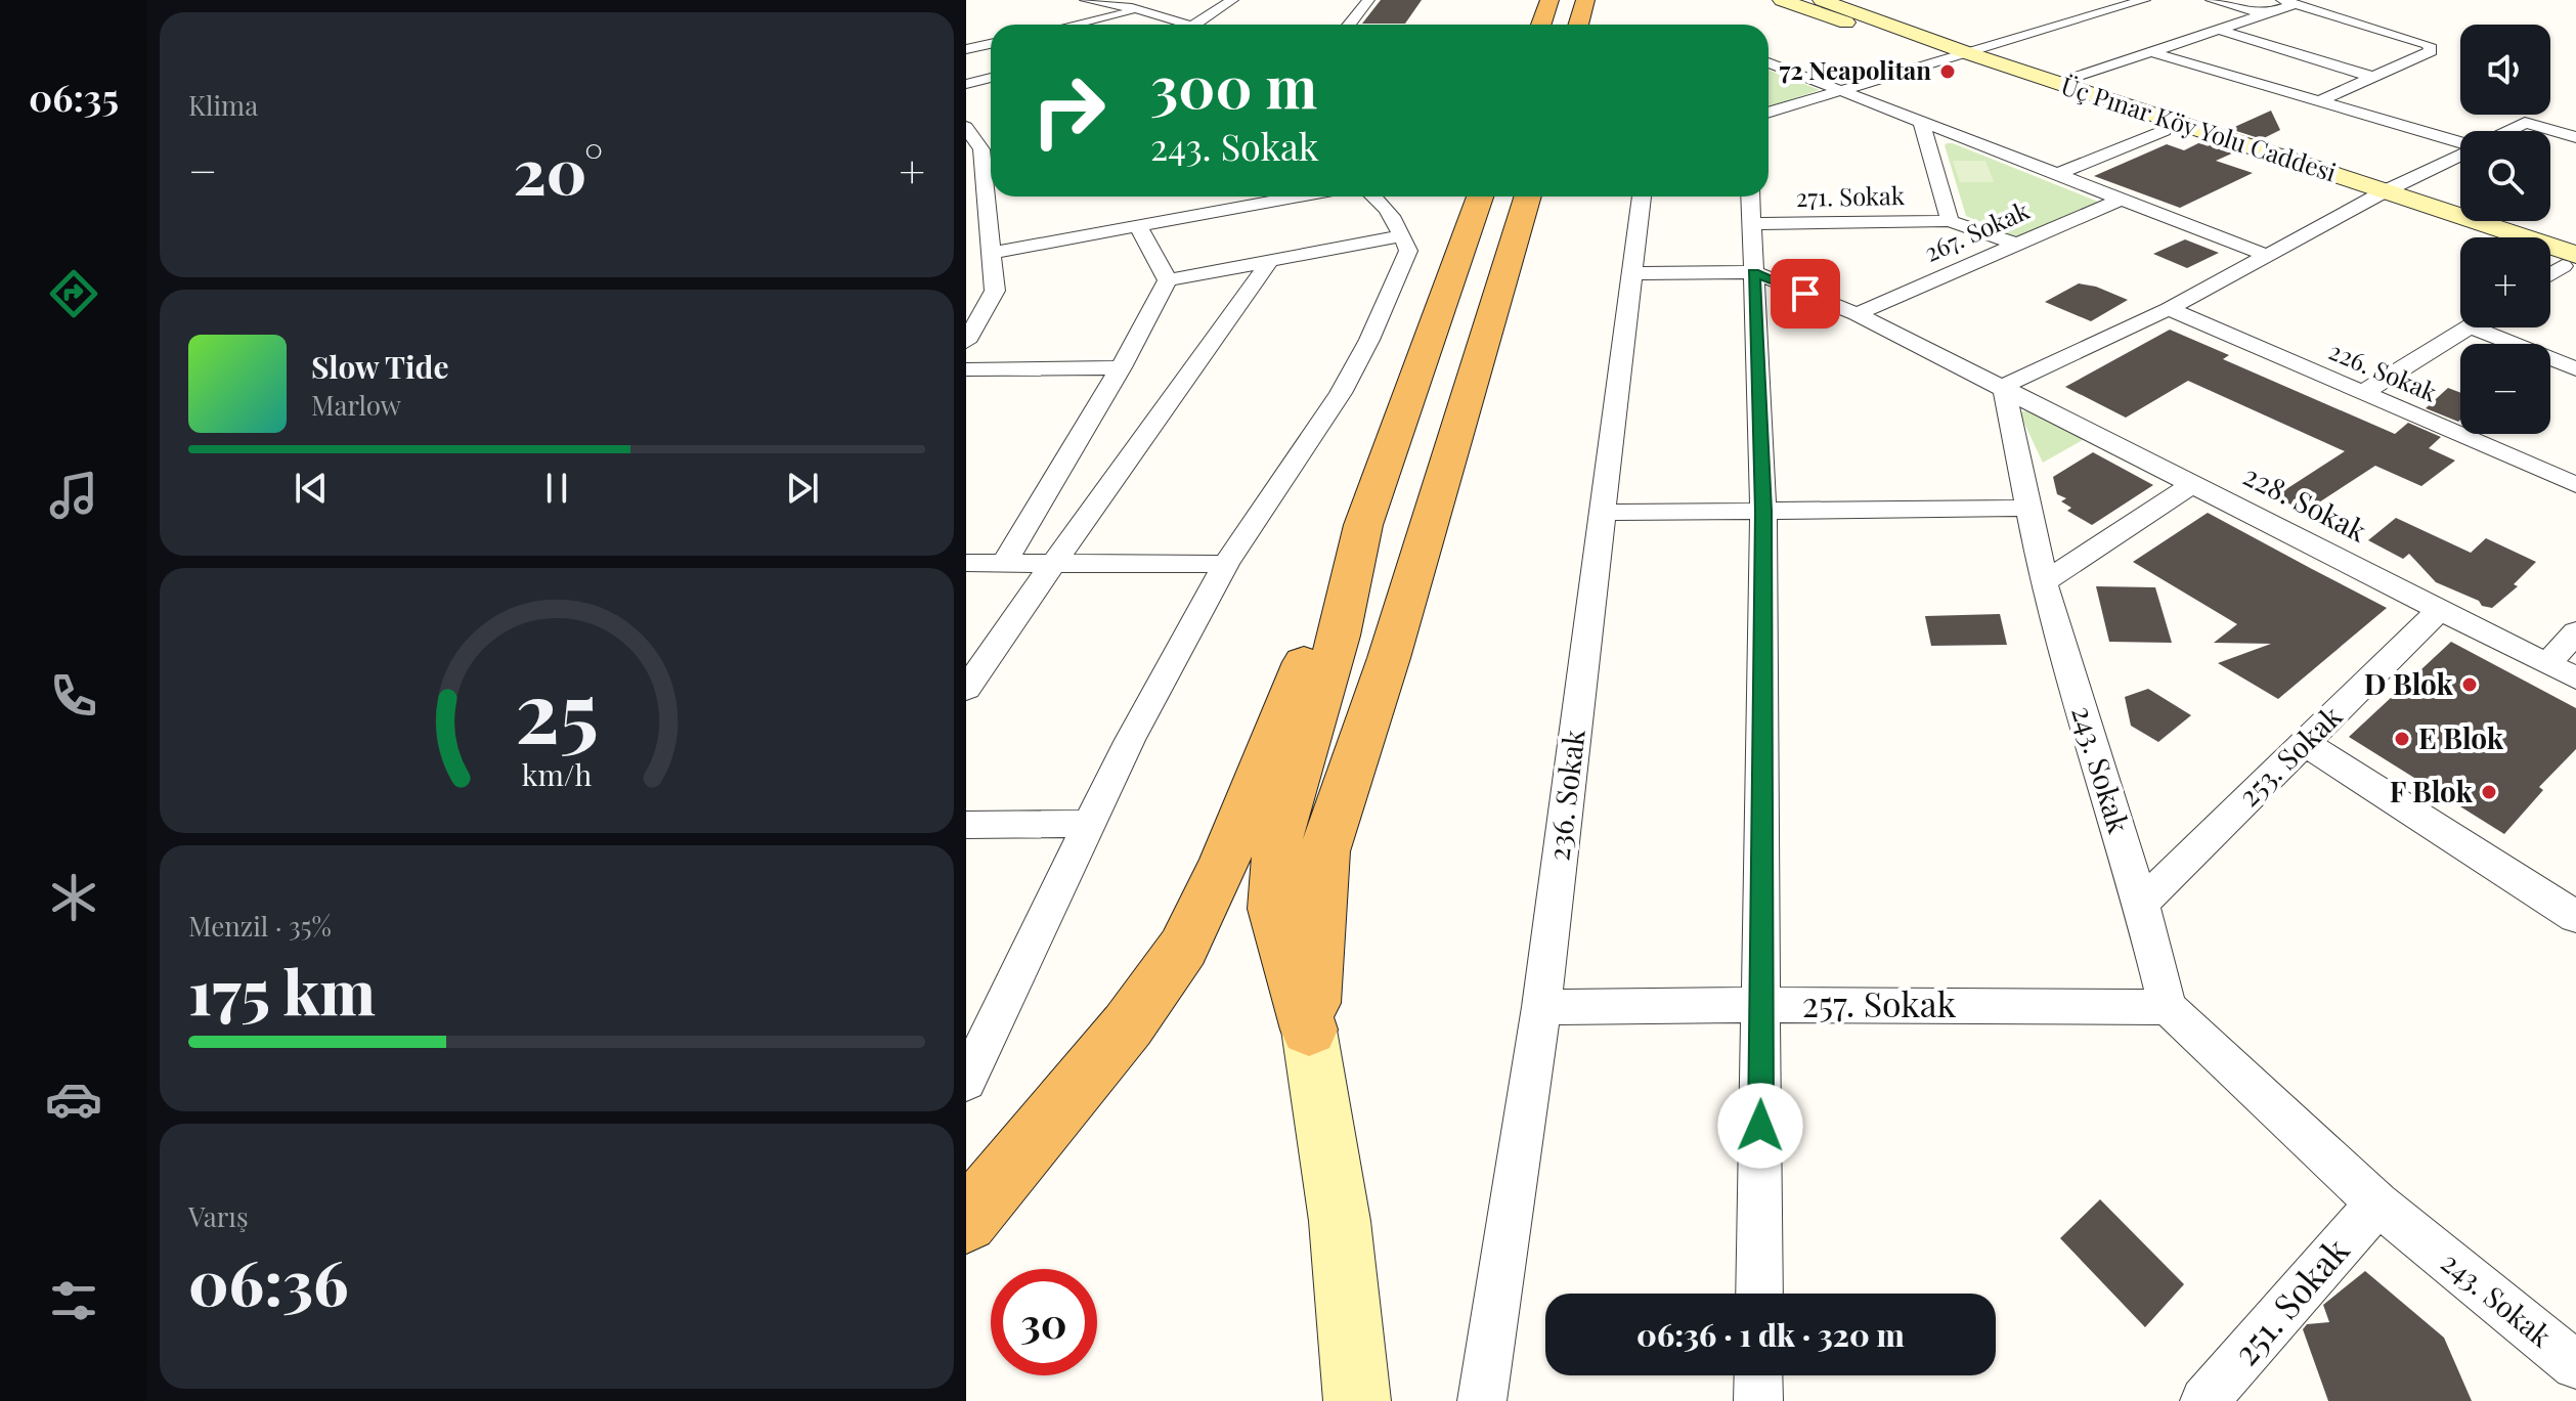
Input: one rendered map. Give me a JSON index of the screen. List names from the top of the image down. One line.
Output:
{"streets":{"main road":["Üç Pınar Köy Yolu Caddesi"],"street":["271. Sokak","267. Sokak","226. Sokak","228. Sokak","253. Sokak","243. Sokak","236. Sokak","257. Sokak","251. Sokak"]},"crossings":[["228. Sokak","253. Sokak"],["228. Sokak","243. Sokak"],["253. Sokak","243. Sokak"],["243. Sokak","257. Sokak"],["243. Sokak","251. Sokak"],["236. Sokak","257. Sokak"]],"places":["72 Neapolitan","D Blok","E Blok","F Blok"],"page":{"tabs":"06:35","tile":["Klima",["Menzil · 35%","175 km"],["Varış","06:36"]],"map_buttons":["+","−"],"turn":["300 m","243. Sokak"],"heat":["−","20°","+"],"song":["Slow Tide","Marlow"],"limit":"30","trip":"06:36 · 1 dk · 320 m","gauge":["25","km/h"]}}
